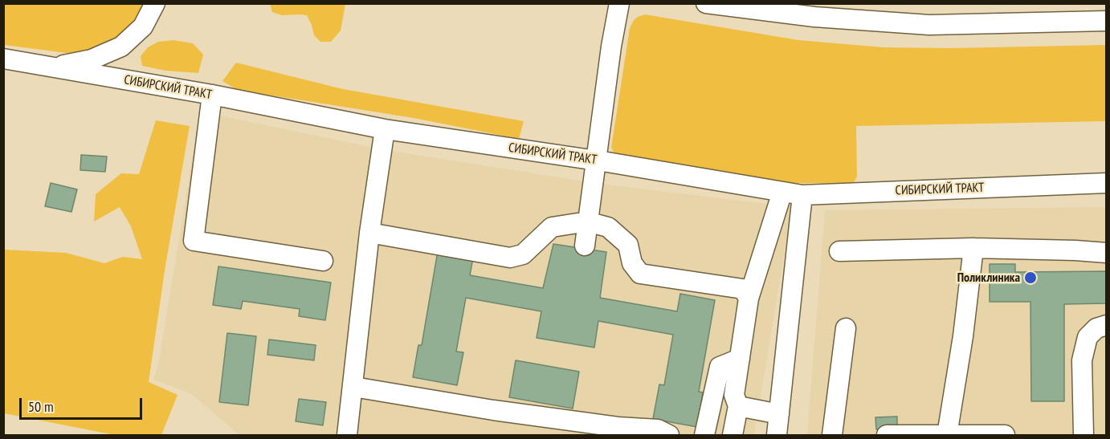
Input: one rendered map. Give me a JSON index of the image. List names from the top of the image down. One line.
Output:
{"streets":{"street":["СИБИРСКИЙ ТРАКТ"]},"places":["Поликлиника"],"scale_bar":"50 m"}
